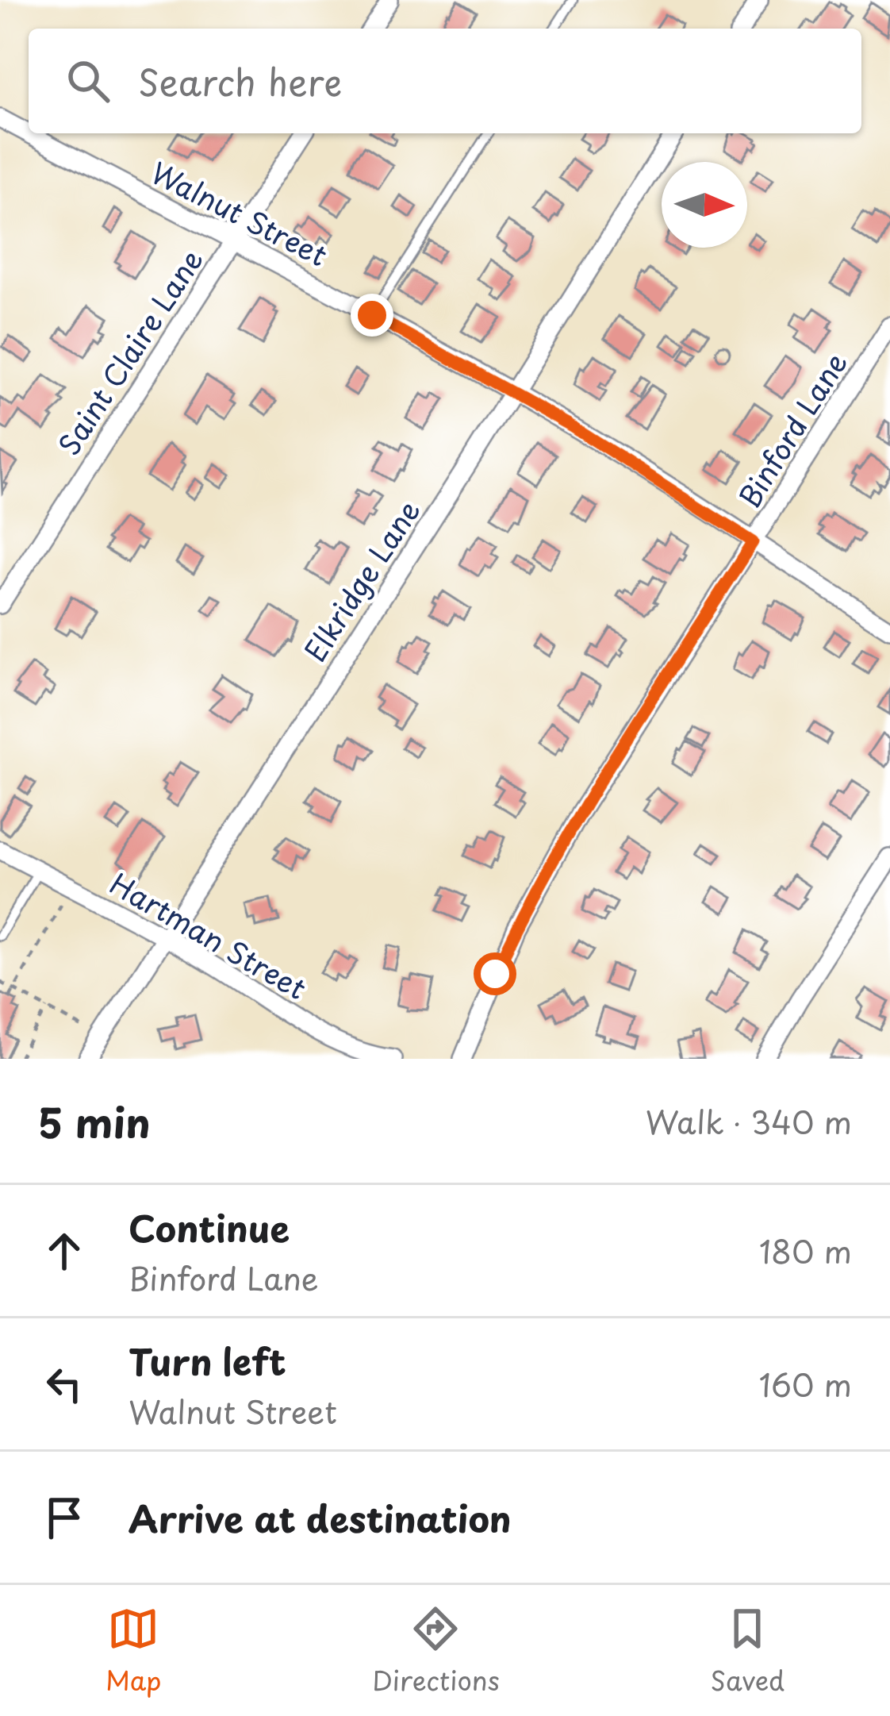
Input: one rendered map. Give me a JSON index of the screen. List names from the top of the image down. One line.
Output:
{"streets":{"street":["Walnut Street","Saint Claire Lane","Binford Lane","Elkridge Lane","Hartman Street"]},"crossings":[["Walnut Street","Saint Claire Lane"],["Walnut Street","Binford Lane"],["Walnut Street","Elkridge Lane"],["Elkridge Lane","Hartman Street"]],"north":"right","page":{"search":"Search here","heading":["5 min","Walk · 340 m"],"list":[["Continue","Binford Lane","180 m"],["Turn left","Walnut Street","160 m"],"Arrive at destination"],"nav":["Map","Directions","Saved"]}}
